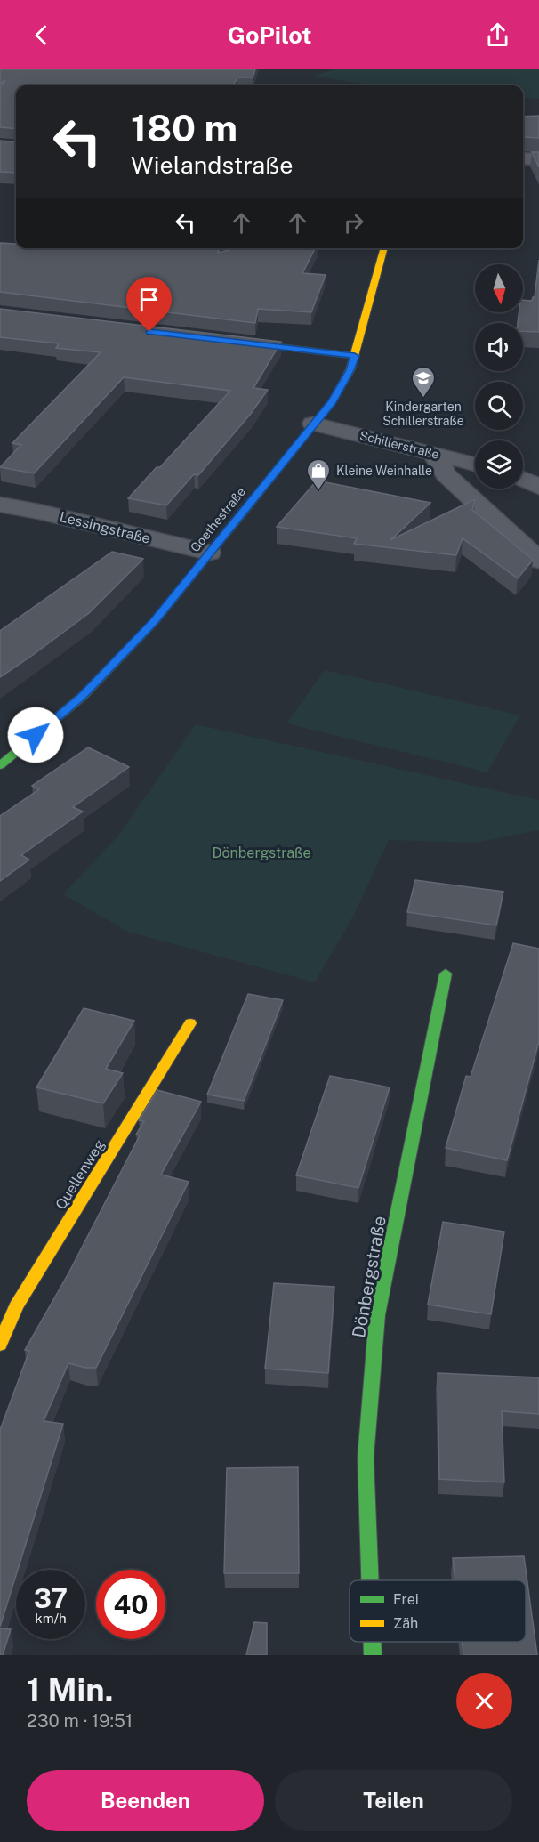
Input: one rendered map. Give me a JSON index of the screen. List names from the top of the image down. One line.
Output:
{"streets":{"street":["Schillerstraße","Goethestraße","Lessingstraße","Quellenweg","Dönbergstraße"]},"crossings":[["Schillerstraße","Goethestraße"],["Goethestraße","Lessingstraße"]],"parks":["Dönbergstraße"],"places":{"school or university":["Kindergarten Schillerstraße"],"shop":["Kleine Weinhalle"]},"legend":["Frei","Zäh"],"north":"bottom","page":{"header":"GoPilot","turn":["180 m","Wielandstraße"],"speed":"37 km/h","limit":"40","heading":["1 Min.","230 m · 19:51"],"buttons":["Beenden","Teilen"]}}
